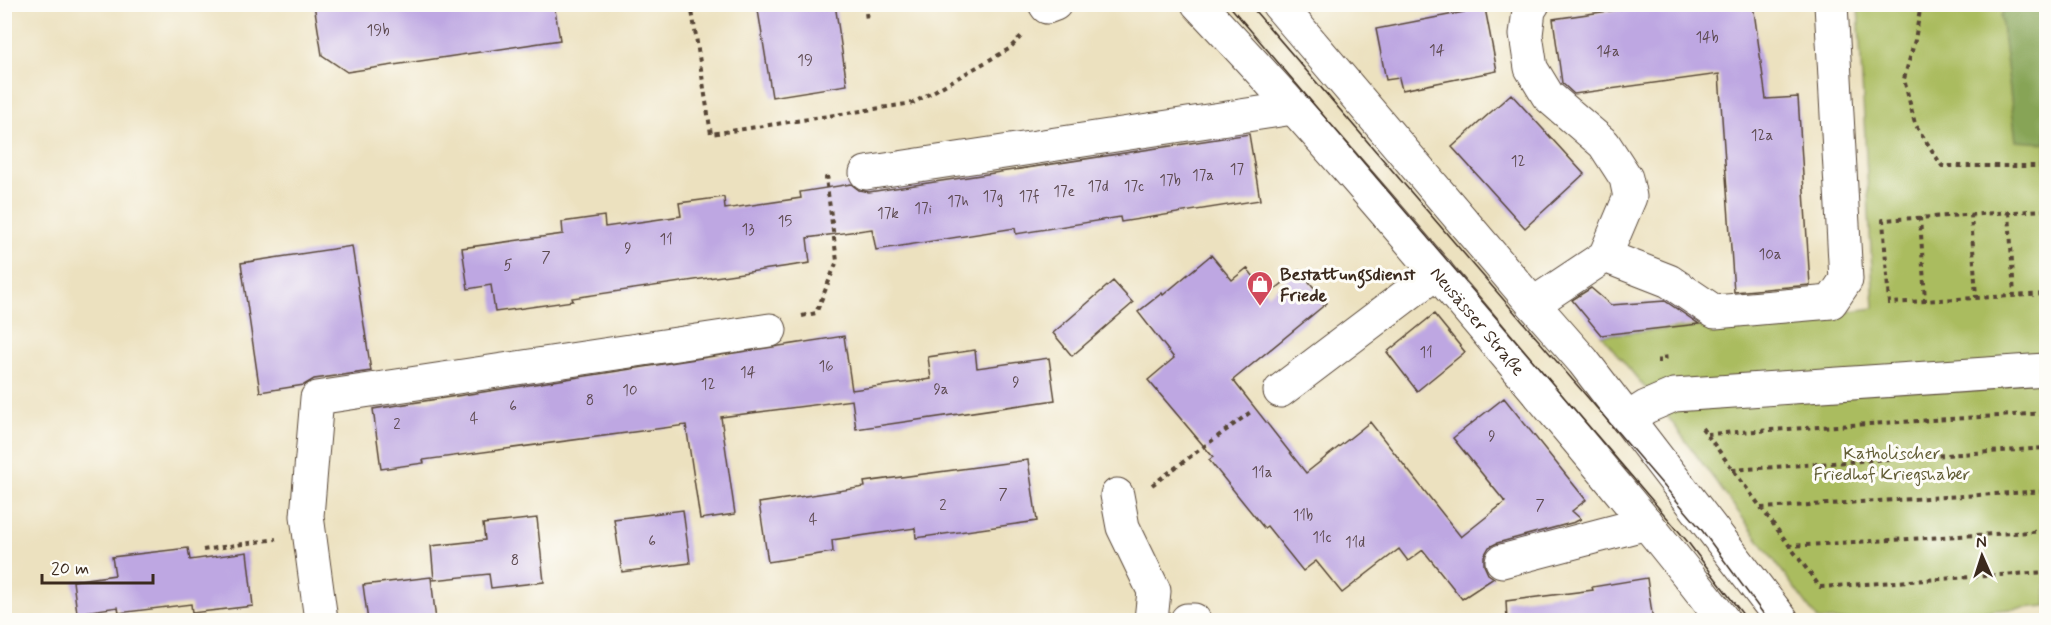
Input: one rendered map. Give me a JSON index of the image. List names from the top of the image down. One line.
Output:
{"streets":{"main road":["Neusässer Straße"]},"parks":["Katholischer Friedhof Kriegshaber"],"places":{"shop":["Bestattungsdienst Friede"]},"house_numbers":["19b","14b","14","14a","19","12a","12","17","17a","17b","17d","17c","17e","17g","17f","17h","17i","17k","15","13","11","9","10a","7","5","11","16","14","9","12","9a","10","8","6","4","2","9","11a","7","2","7","11b","4","11c","6","11d","8"],"scale_bar":"20 m","north":"top"}
